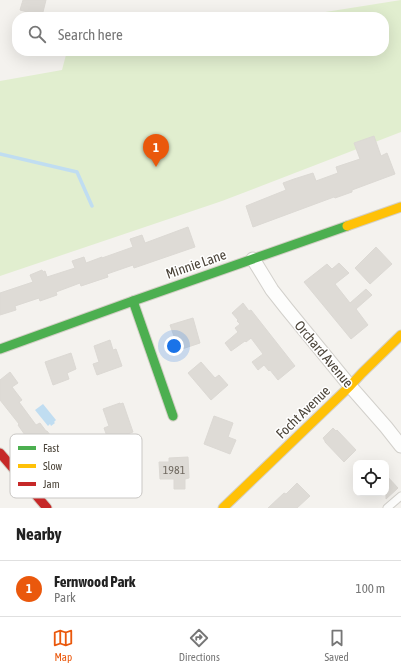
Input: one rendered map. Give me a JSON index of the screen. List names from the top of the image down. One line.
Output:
{"streets":{"street":["Minnie Lane","Orchard Avenue","Focht Avenue"]},"crossings":[["Minnie Lane","Orchard Avenue"],["Orchard Avenue","Focht Avenue"]],"house_numbers":["1981"],"legend":["Fast","Slow","Jam"],"page":{"search":"Search here","pins":"1","heading":"Nearby","list":[{"mark":"1","name":"Fernwood Park","note":"Park","value":"100 m"}],"nav":["Map","Directions","Saved"]}}
